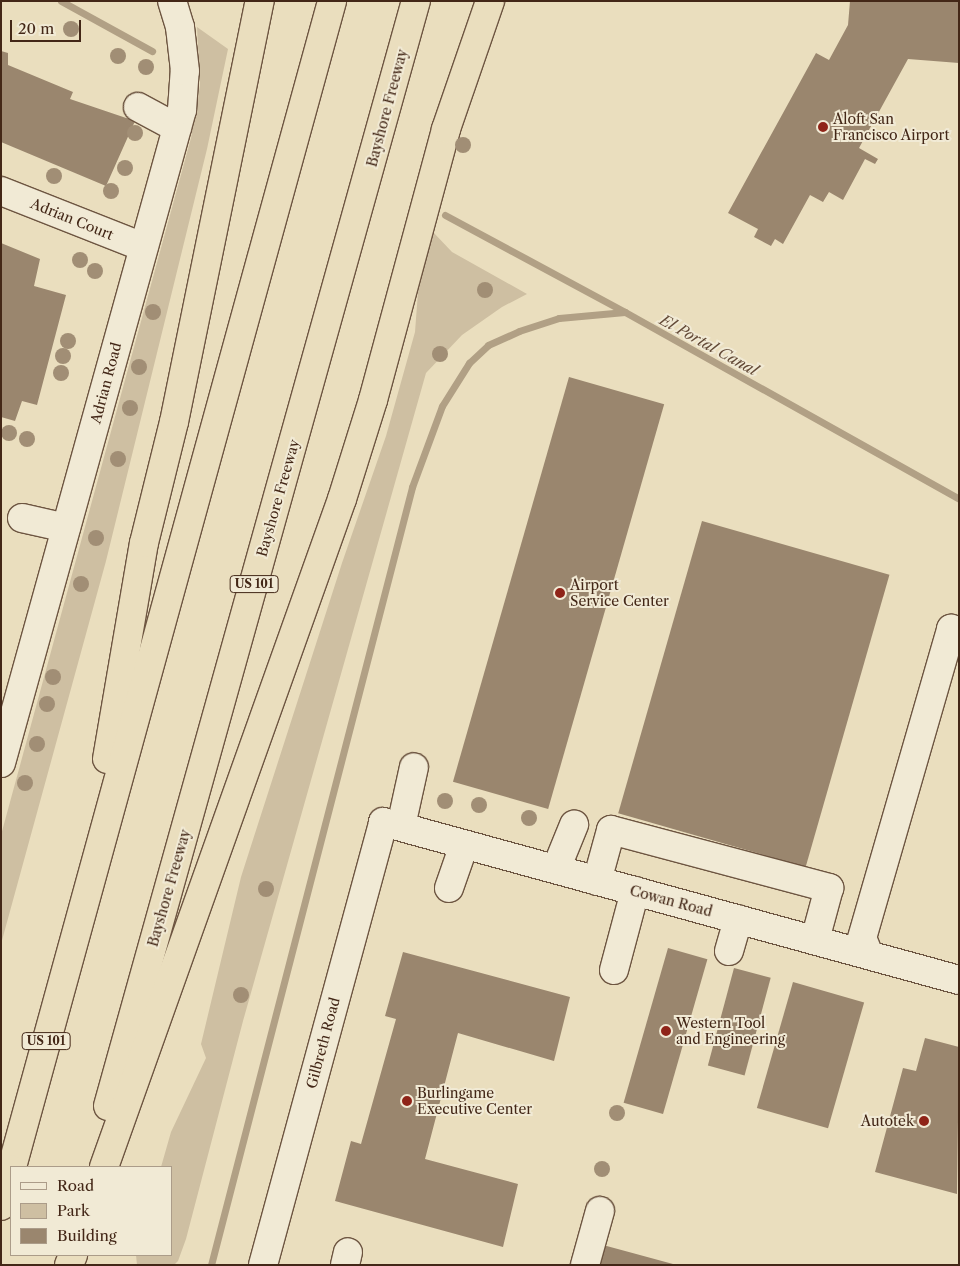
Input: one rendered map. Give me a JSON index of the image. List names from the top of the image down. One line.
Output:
{"streets":{"highway":["Bayshore Freeway","US 101"],"street":["Adrian Court","Adrian Road","Cowan Road","Gilbreth Road"]},"crossings":[["Adrian Court","Adrian Road"],["Cowan Road","Gilbreth Road"]],"water":["El Portal Canal"],"places":["Aloft San Francisco Airport","Airport Service Center","Western Tool and Engineering","Burlingame Executive Center","Autotek"],"legend":["Road","Park","Building"],"scale_bar":"20 m"}
